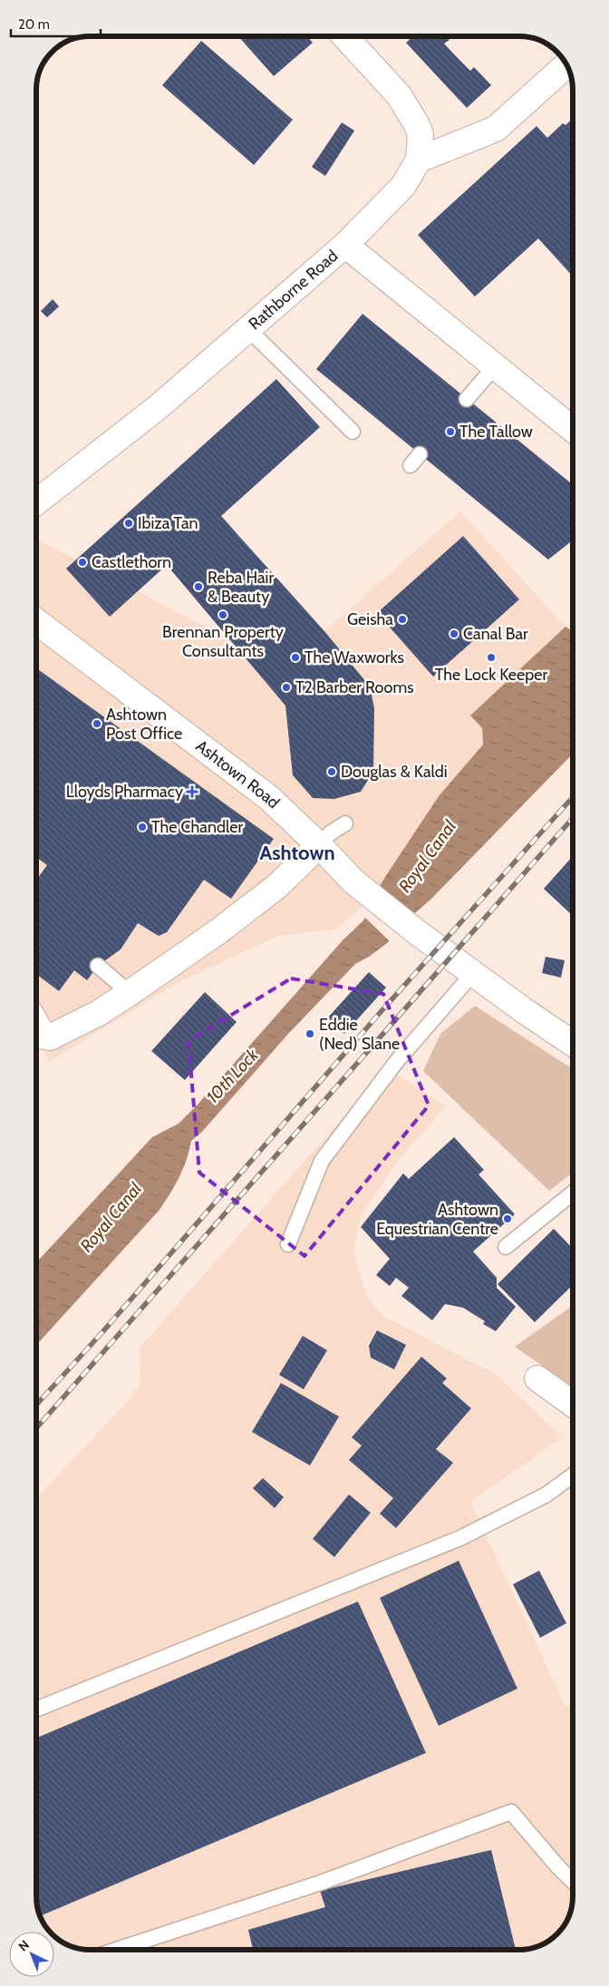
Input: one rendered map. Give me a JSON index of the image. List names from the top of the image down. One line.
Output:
{"streets":{"street":["Rathborne Road","Ashtown Road"]},"districts":["Ashtown"],"water":["Royal Canal","10th Lock"],"places":{"other":["The Tallow","Ibiza Tan","Castlethorn","Reba Hair & Beauty","Brennan Property Consultants","Geisha","Canal Bar","The Waxworks","The Lock Keeper","T2 Barber Rooms","Ashtown Post Office","Douglas & Kaldi","The Chandler","Eddie (Ned) Slane","Ashtown Equestrian Centre"],"health":["Lloyds Pharmacy"]},"scale_bar":"20 m","north":"top left"}
